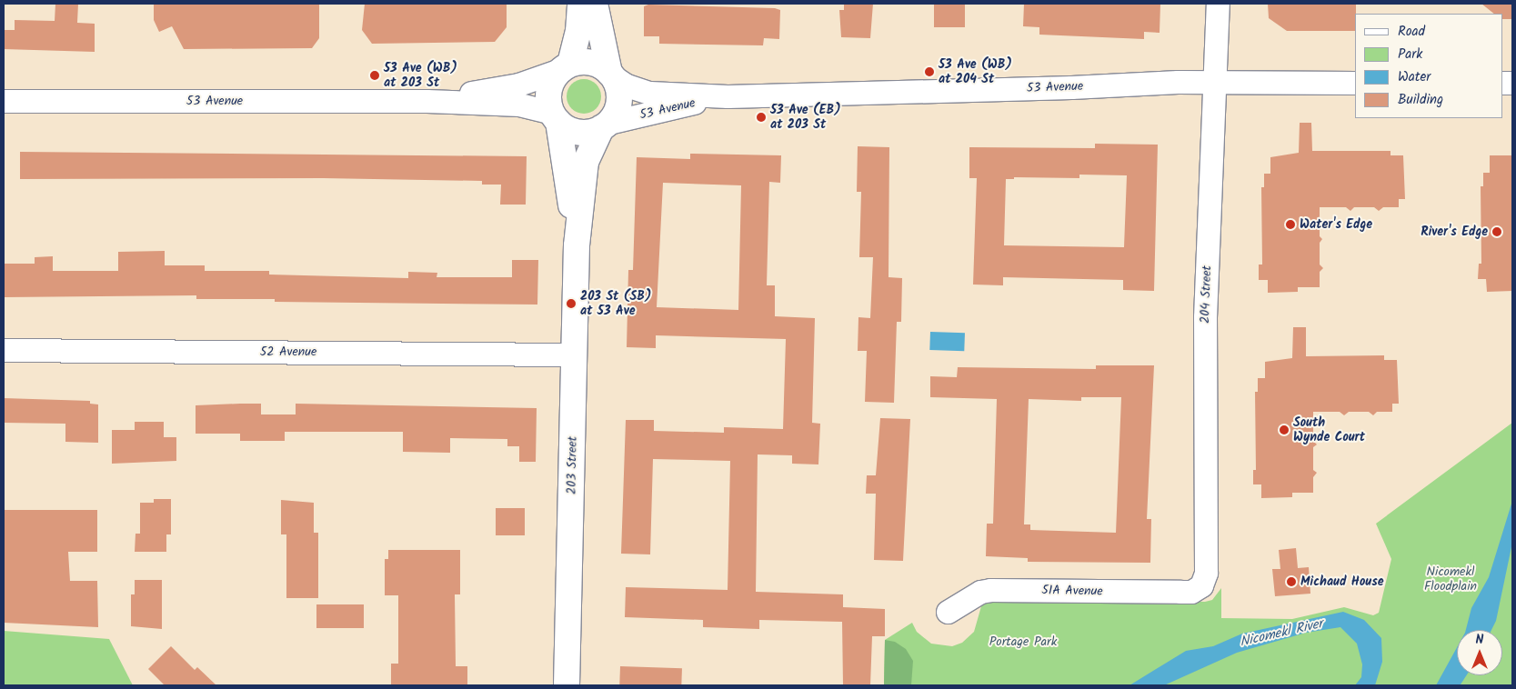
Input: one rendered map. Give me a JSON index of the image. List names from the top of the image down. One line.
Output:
{"streets":{"main road":["203 Street"],"street":["53 Avenue","204 Street","52 Avenue","51A Avenue"]},"crossings":[["53 Avenue","204 Street"],["53 Avenue","203 Street"],["204 Street","51A Avenue"],["52 Avenue","203 Street"]],"water":["Nicomekl River"],"parks":["Nicomekl Floodplain","Portage Park"],"places":["53 Ave (WB) at 204 St","53 Ave (WB) at 203 St","53 Ave (EB) at 203 St","Water's Edge","River's Edge","203 St (SB) at 53 Ave","South Wynde Court","Michaud House"],"legend":["Road","Park","Water","Building"],"north":"top"}
